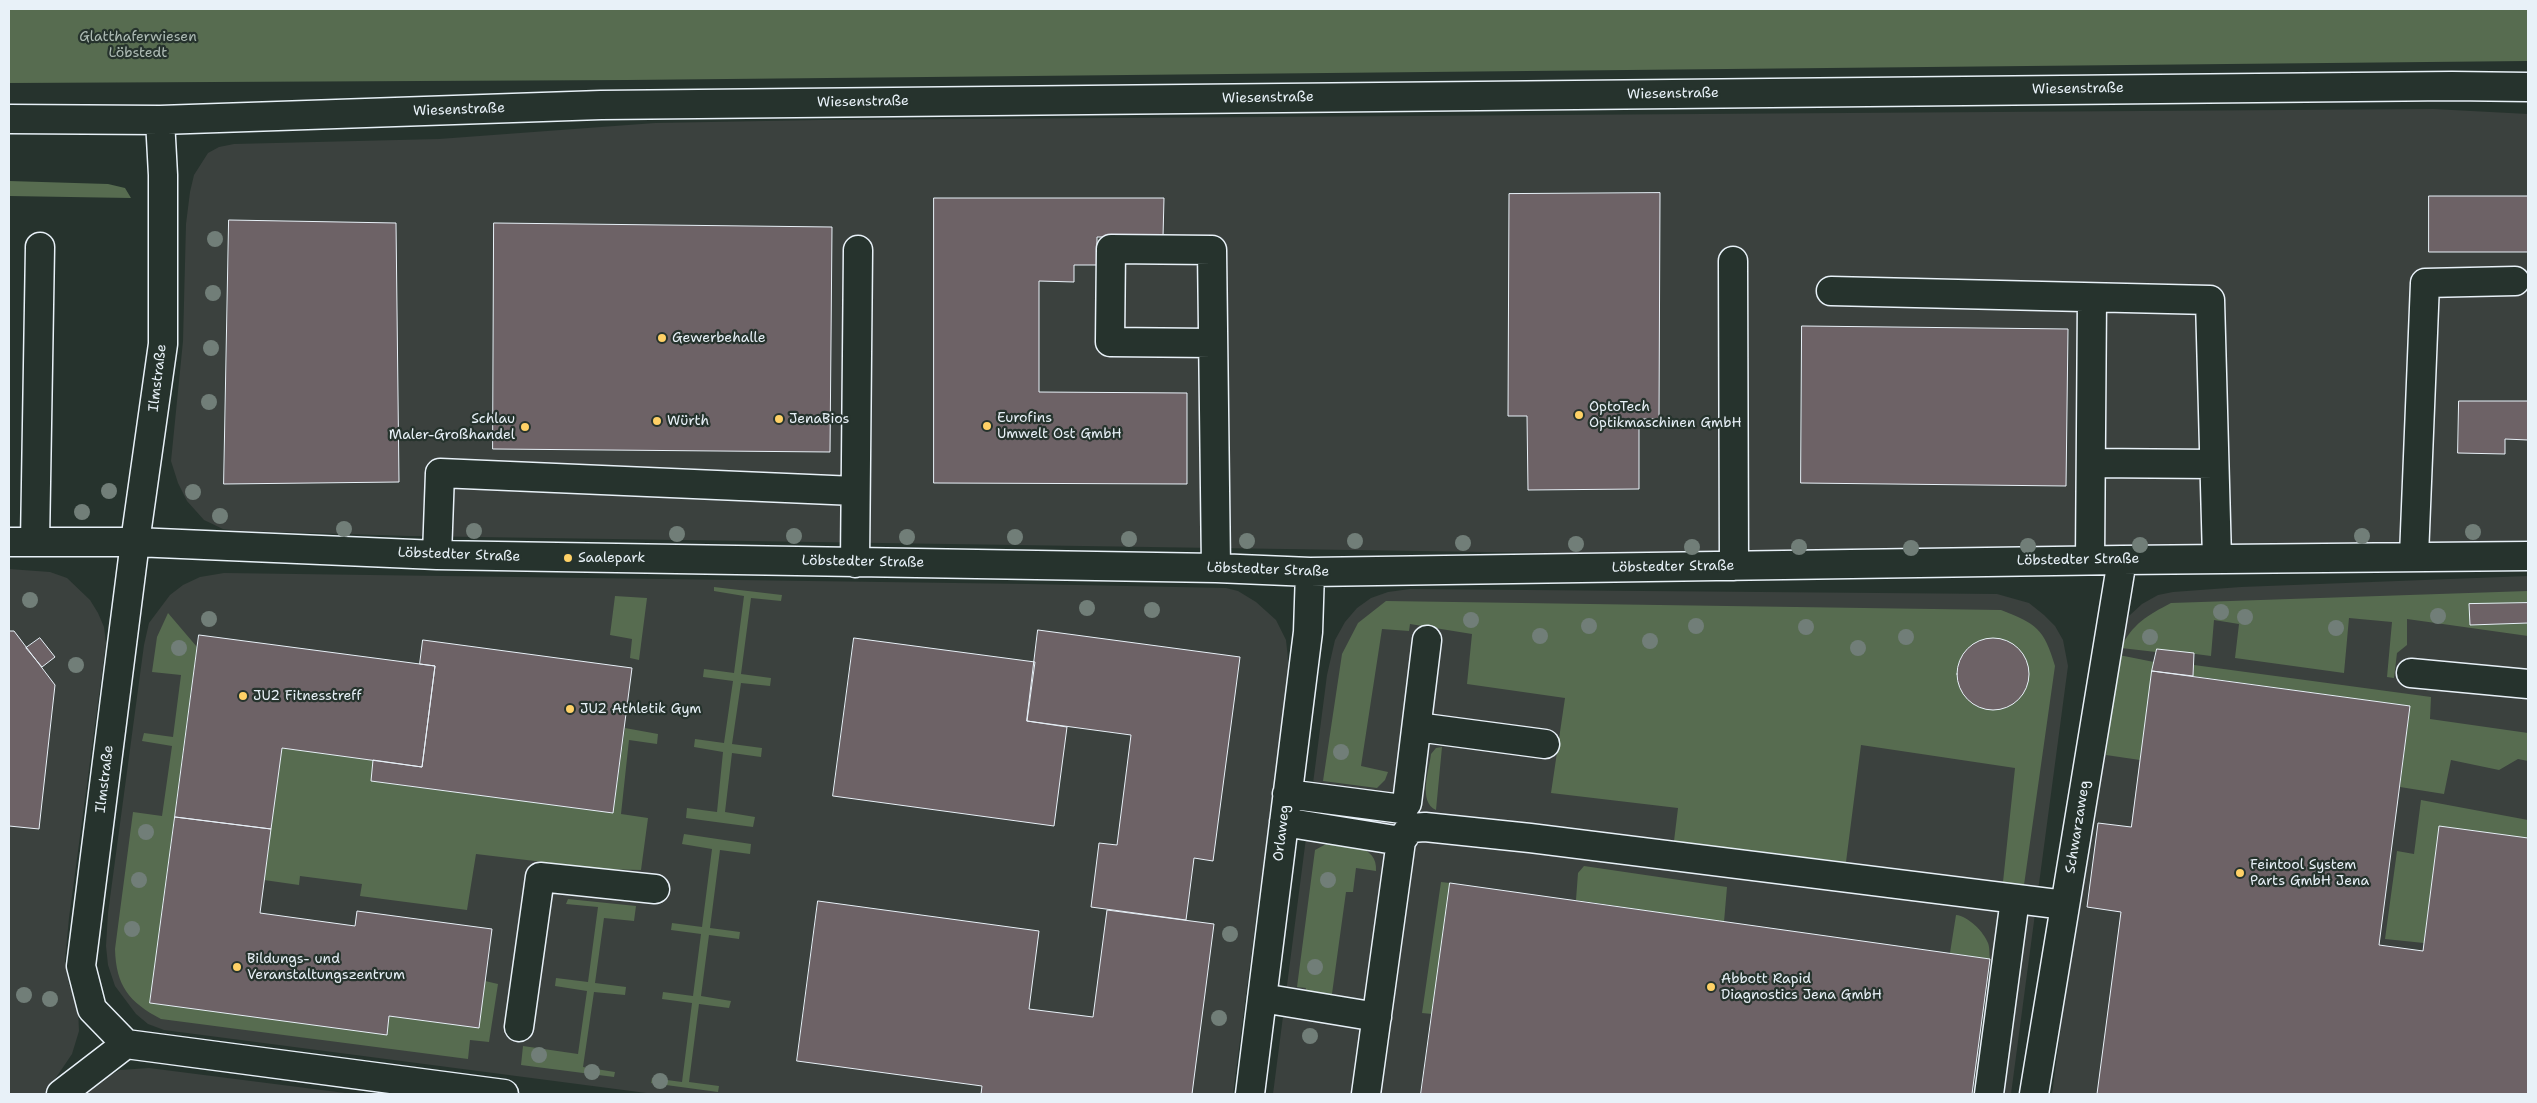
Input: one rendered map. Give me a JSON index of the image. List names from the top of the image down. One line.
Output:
{"streets":{"street":["Wiesenstraße","Ilmstraße","Löbstedter Straße","Schwarzaweg","Orlaweg"]},"crossings":[["Wiesenstraße","Ilmstraße"],["Ilmstraße","Löbstedter Straße"],["Löbstedter Straße","Schwarzaweg"],["Löbstedter Straße","Orlaweg"]],"parks":["Glatthaferwiesen Löbstedt"],"places":["Gewerbehalle","OptoTech Optikmaschinen GmbH","JenaBios","Würth","Eurofins Umwelt Ost GmbH","Schlau Maler-Großhandel","Saalepark","JU2 Fitnesstreff","JU2 Athletik Gym","Feintool System Parts GmbH Jena","Bildungs- und Veranstaltungszentrum","Abbott Rapid Diagnostics Jena GmbH"]}
